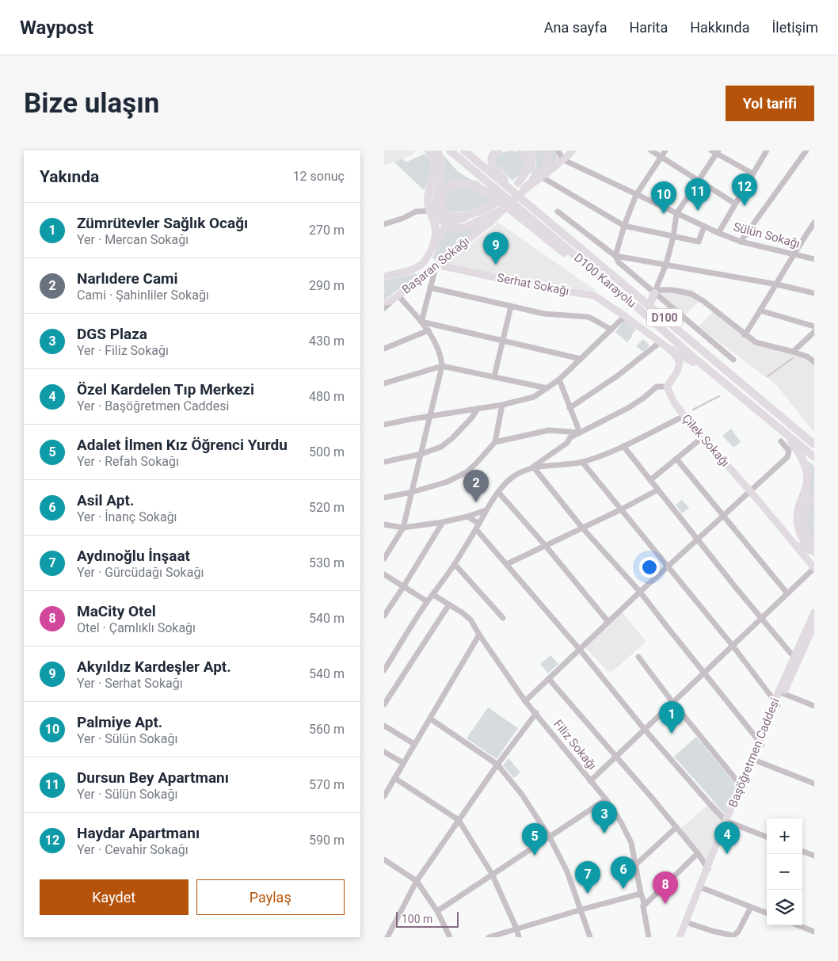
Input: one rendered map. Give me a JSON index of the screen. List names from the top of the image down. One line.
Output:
{"streets":{"highway":["D100 Karayolu","D100"],"main road":["Başaran Sokağı","Serhat Sokağı","Çilek Sokağı","Başöğretmen Caddesi"],"street":["Sülün Sokağı","Filiz Sokağı"]},"crossings":[["Sülün Sokağı","Başaran Sokağı"],["Başaran Sokağı","Serhat Sokağı"]],"scale_bar":"100 m","page":{"header":"Waypost","nav":["Ana sayfa","Harita","Hakkında","İletişim"],"buttons":["Yol tarifi",["Kaydet","Paylaş"]],"title":"Bize ulaşın","heading":["Yakında","12 sonuç"],"pins":["12","11","10","9","2","1","3","4","5","6","7","8"],"list":[{"mark":"1","name":"Zümrütevler Sağlık Ocağı","note":"Yer · Mercan Sokağı","value":"270 m"},{"mark":"2","name":"Narlıdere Cami","note":"Cami · Şahinliler Sokağı","value":"290 m"},{"mark":"3","name":"DGS Plaza","note":"Yer · Filiz Sokağı","value":"430 m"},{"mark":"4","name":"Özel Kardelen Tıp Merkezi","note":"Yer · Başöğretmen Caddesi","value":"480 m"},{"mark":"5","name":"Adalet İlmen Kız Öğrenci Yurdu","note":"Yer · Refah Sokağı","value":"500 m"},{"mark":"6","name":"Asil Apt.","note":"Yer · İnanç Sokağı","value":"520 m"},{"mark":"7","name":"Aydınoğlu İnşaat","note":"Yer · Gürcüdağı Sokağı","value":"530 m"},{"mark":"8","name":"MaCity Otel","note":"Otel · Çamlıklı Sokağı","value":"540 m"},{"mark":"9","name":"Akyıldız Kardeşler Apt.","note":"Yer · Serhat Sokağı","value":"540 m"},{"mark":"10","name":"Palmiye Apt.","note":"Yer · Sülün Sokağı","value":"560 m"},{"mark":"11","name":"Dursun Bey Apartmanı","note":"Yer · Sülün Sokağı","value":"570 m"},{"mark":"12","name":"Haydar Apartmanı","note":"Yer · Cevahir Sokağı","value":"590 m"}],"map_buttons":["+","−"],"scale":"100 m"}}
